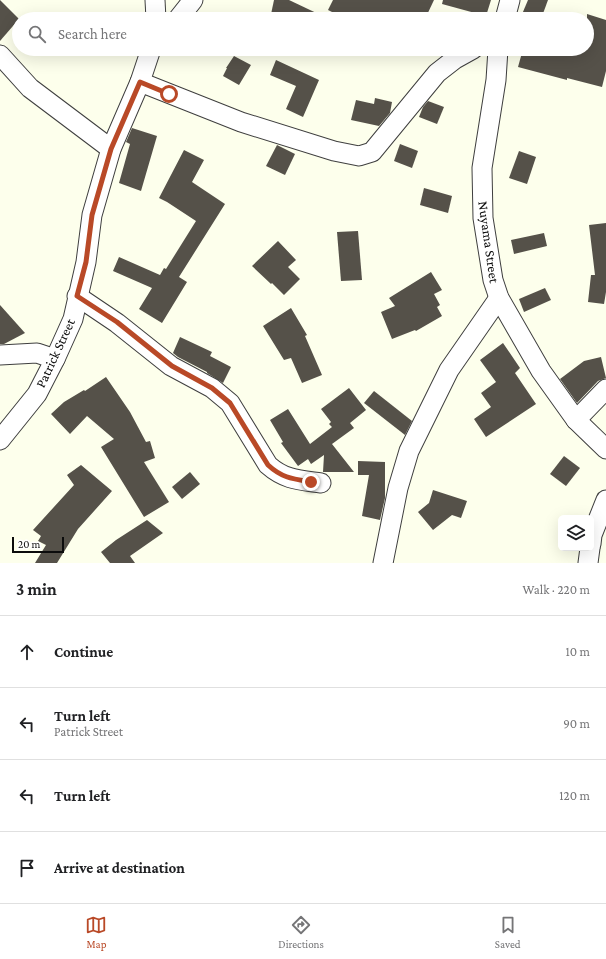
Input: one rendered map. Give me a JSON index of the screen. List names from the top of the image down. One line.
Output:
{"streets":{"street":["Nuyama Street","Patrick Street"]},"scale_bar":"20 m","page":{"search":"Search here","scale":"20 m","heading":["3 min","Walk · 220 m"],"list":[["Continue","10 m"],["Turn left","Patrick Street","90 m"],["Turn left","120 m"],"Arrive at destination"],"nav":["Map","Directions","Saved"]}}
